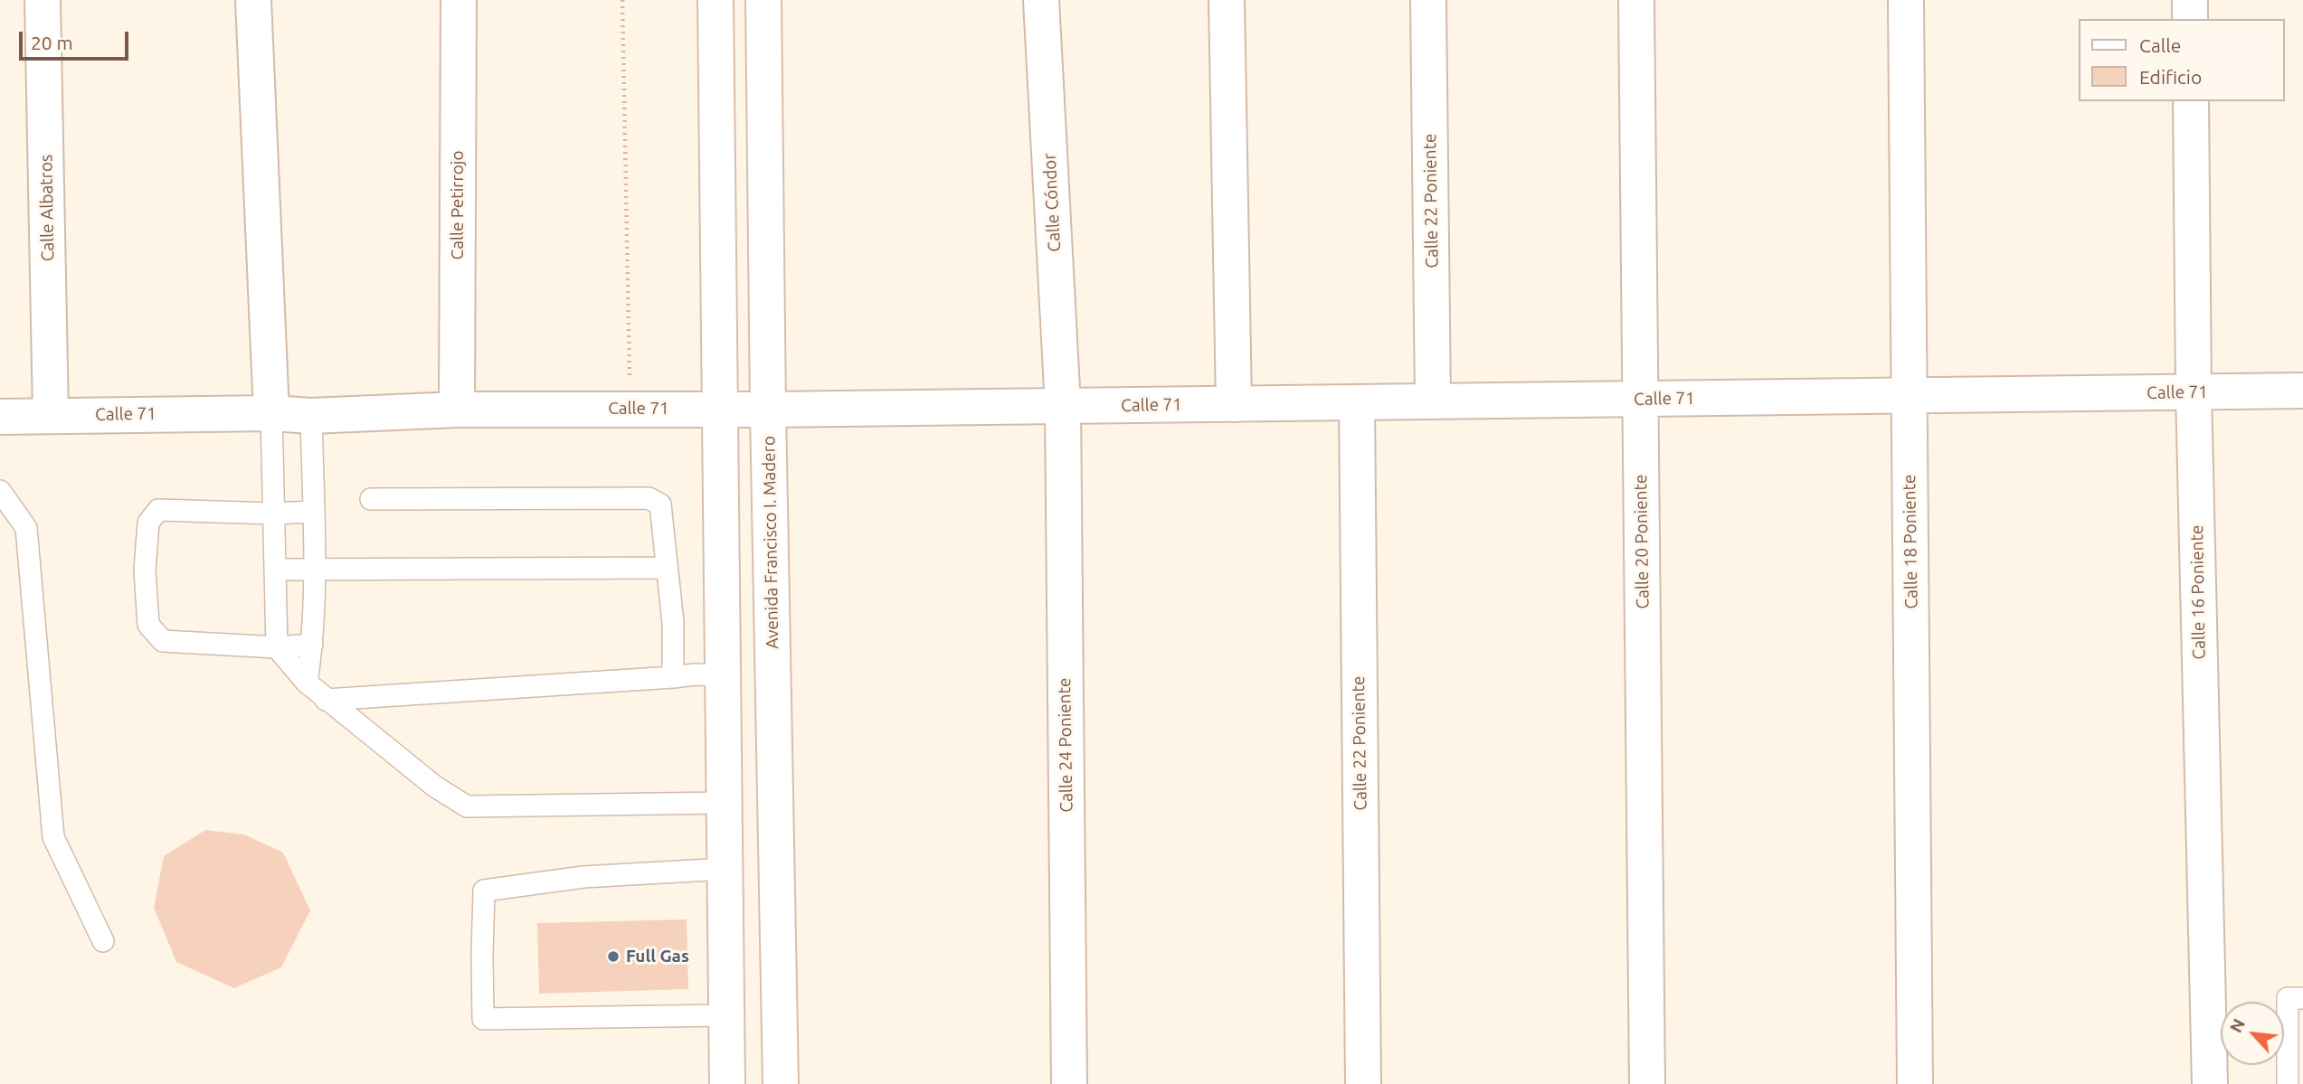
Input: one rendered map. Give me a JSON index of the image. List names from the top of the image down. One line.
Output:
{"streets":{"street":["Calle 22 Poniente","Calle Cóndor","Calle Petirrojo","Calle Albatros","Calle 71","Calle 20 Poniente","Calle 18 Poniente","Avenida Francisco I. Madero","Calle 16 Poniente","Calle 24 Poniente"]},"crossings":[["Calle 22 Poniente","Calle 71"],["Calle Cóndor","Calle 71"],["Calle Cóndor","Calle 24 Poniente"],["Calle Petirrojo","Calle 71"],["Calle Albatros","Calle 71"],["Calle 71","Calle 20 Poniente"],["Calle 71","Calle 18 Poniente"],["Calle 71","Avenida Francisco I. Madero"],["Calle 71","Calle 16 Poniente"],["Calle 71","Calle 24 Poniente"]],"places":["Full Gas"],"legend":["Calle","Edificio"],"scale_bar":"20 m","north":"top left"}
